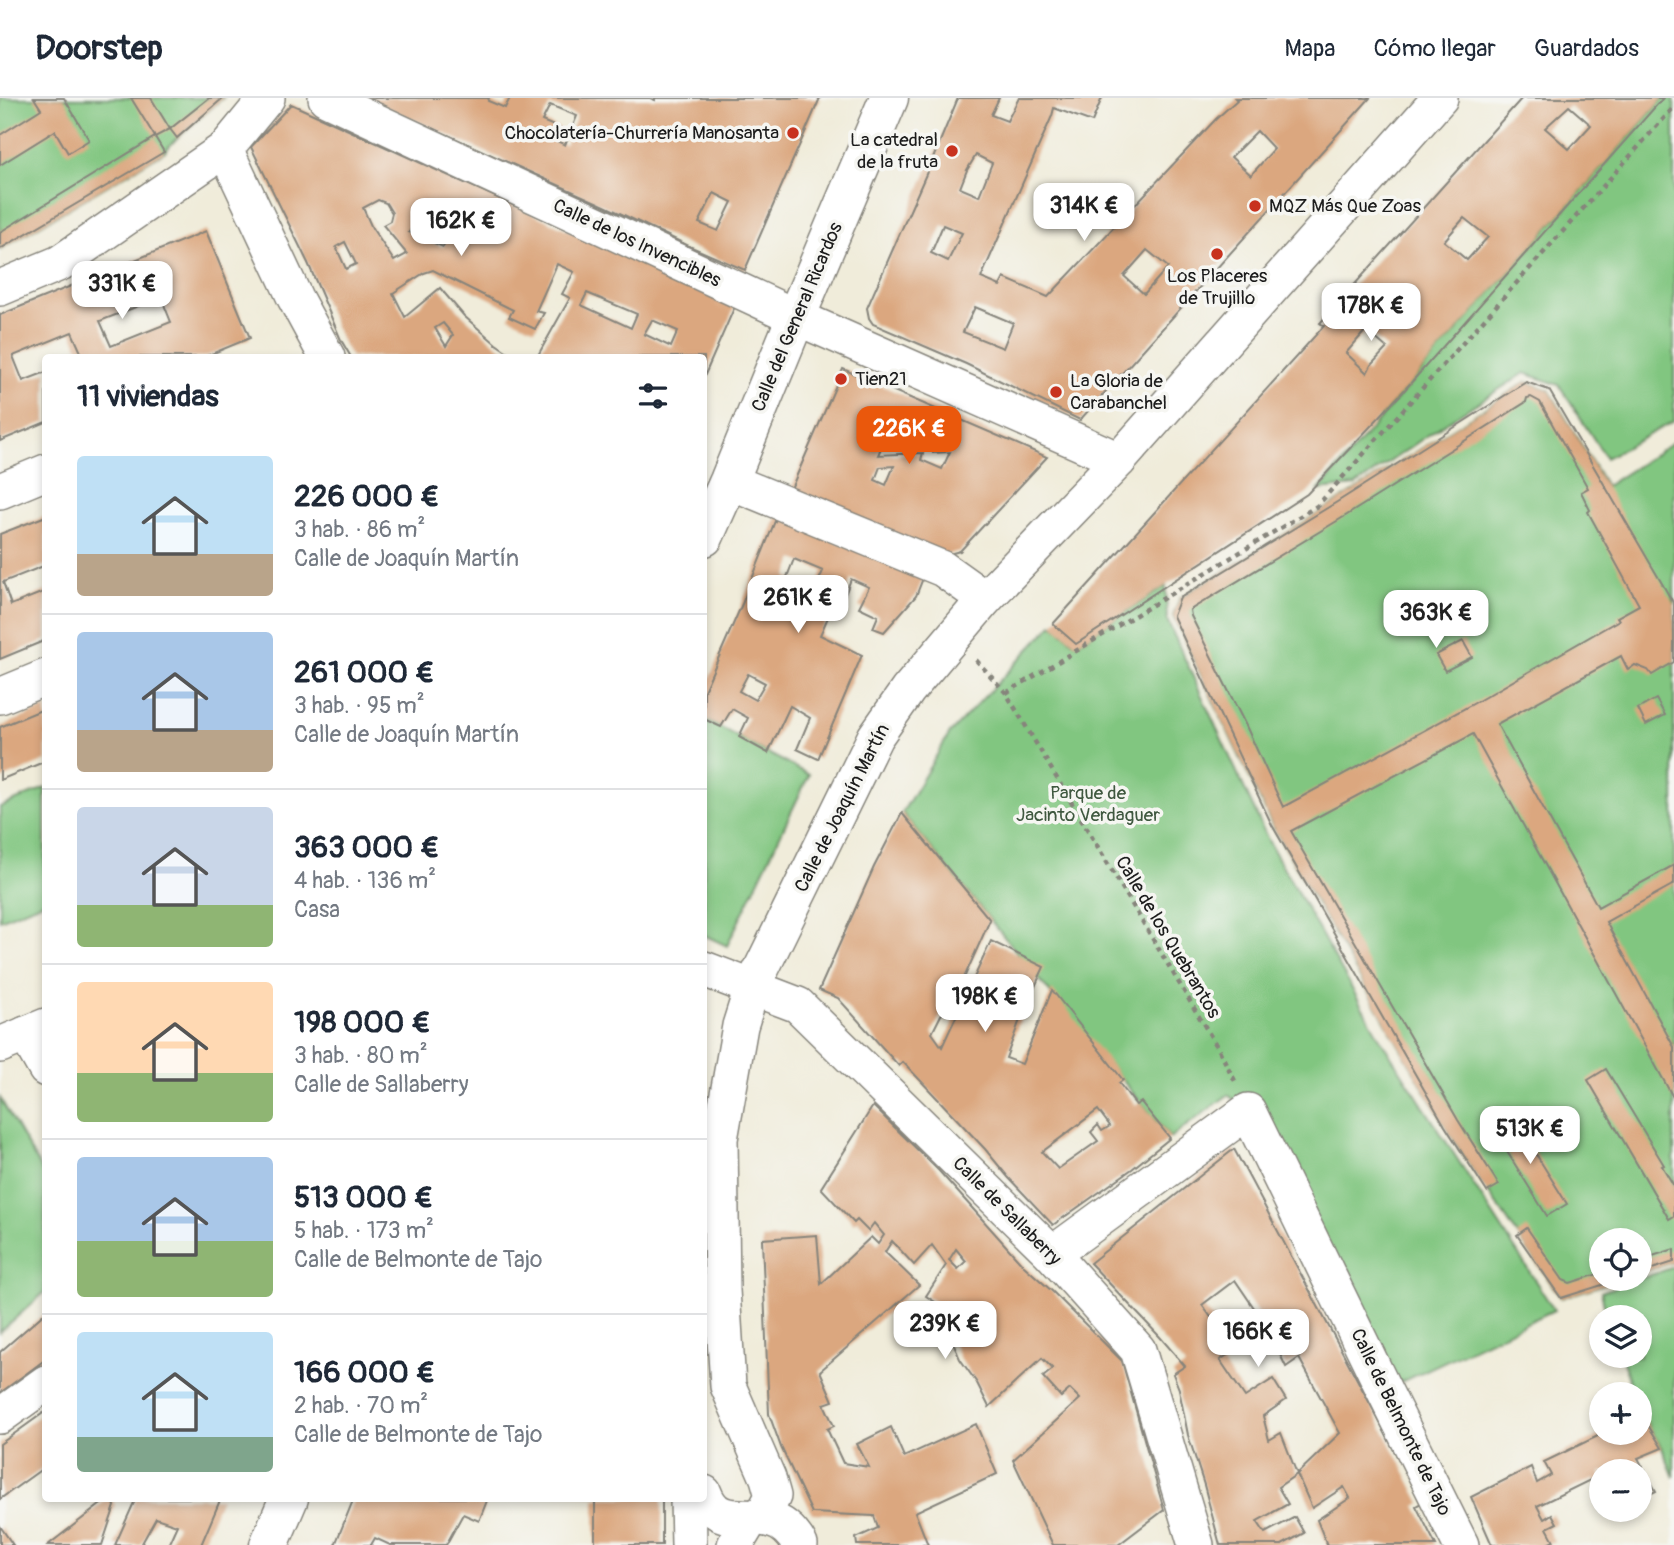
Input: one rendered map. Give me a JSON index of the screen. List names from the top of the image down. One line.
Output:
{"streets":{"main road":["Calle del General Ricardos"],"street":["Calle de los Invencibles","Calle de Joaquín Martín","Calle de Sallaberry","Calle de Belmonte de Tajo"],"path":["Calle de los Quebrantos"]},"crossings":[["Calle de los Invencibles","Calle del General Ricardos"],["Calle de los Invencibles","Calle de Joaquín Martín"],["Calle de Joaquín Martín","Calle de los Quebrantos"],["Calle de Joaquín Martín","Calle de Sallaberry"],["Calle de los Quebrantos","Calle de Belmonte de Tajo"]],"parks":["Parque de Jacinto Verdaguer"],"places":["Chocolatería-Churrería Manosanta","La catedral de la fruta","MQZ Más Que Zoas","Los Placeres de Trujillo","Tien21","La Gloria de Carabanchel"],"page":{"header":"Doorstep","nav":["Mapa","Cómo llegar","Guardados"],"price":["314K €","162K €","331K €","178K €","226K €","261K €","363K €","198K €","513K €","239K €","166K €"],"heading":"11 viviendas","list":[{"name":"226 000 €","note":"3 hab. · 86 m² · Calle de Joaquín Martín"},{"name":"261 000 €","note":"3 hab. · 95 m² · Calle de Joaquín Martín"},{"name":"363 000 €","note":"4 hab. · 136 m² · Casa"},{"name":"198 000 €","note":"3 hab. · 80 m² · Calle de Sallaberry"},{"name":"513 000 €","note":"5 hab. · 173 m² · Calle de Belmonte de Tajo"},{"name":"166 000 €","note":"2 hab. · 70 m² · Calle de Belmonte de Tajo"}],"map_buttons":["+","−"]}}
